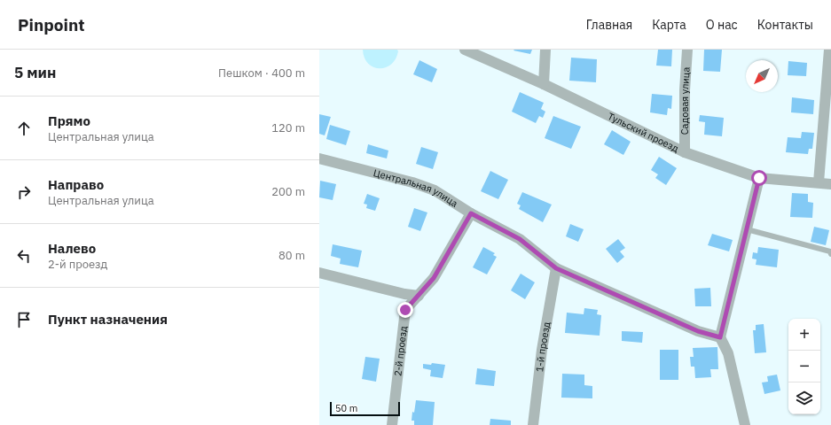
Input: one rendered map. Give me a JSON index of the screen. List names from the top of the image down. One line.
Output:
{"streets":{"street":["Садовая улица","Тульский проезд","Центральная улица","1-й проезд","2-й проезд"]},"crossings":[["Садовая улица","Тульский проезд"],["Центральная улица","1-й проезд"],["Центральная улица","2-й проезд"]],"scale_bar":"50 m","north":"bottom left","page":{"header":"Pinpoint","nav":["Главная","Карта","О нас","Контакты"],"heading":["5 мин","Пешком · 400 m"],"list":[["Прямо","Центральная улица","120 m"],["Направо","Центральная улица","200 m"],["Налево","2-й проезд","80 m"],"Пункт назначения"],"map_buttons":["+","−"],"scale":"50 m"}}
